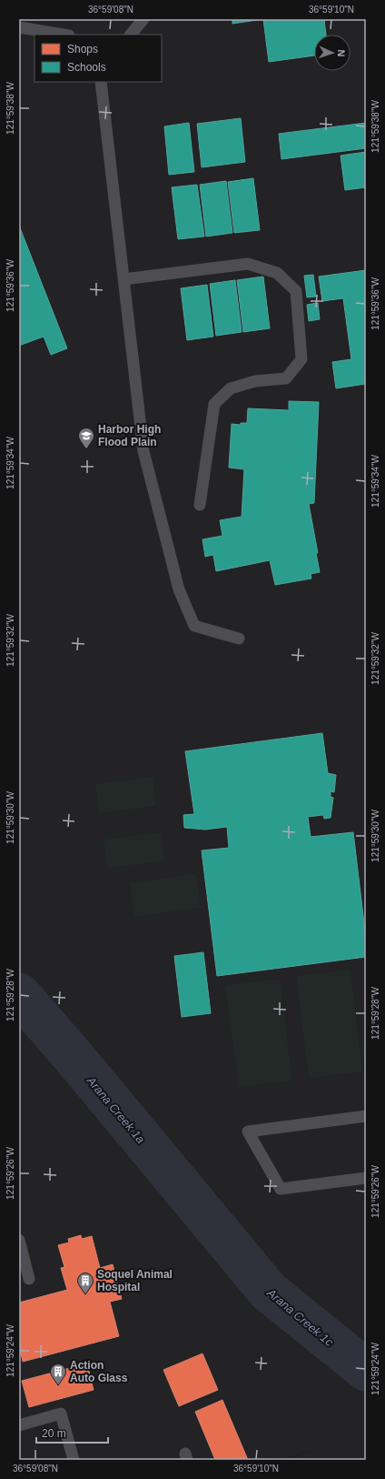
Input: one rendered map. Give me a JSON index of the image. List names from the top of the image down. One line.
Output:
{"water":["Arana Creek 1a","Arana Creek 1c"],"places":{"school or university":["Harbor High Flood Plain"],"building":["Soquel Animal Hospital","Action Auto Glass"]},"legend":["Shops","Schools"],"scale_bar":"20 m","north":"right","coordinates":["36°59'08\"N","36°59'10\"N","121°59'38\"W","121°59'36\"W","121°59'34\"W","121°59'32\"W","121°59'30\"W","121°59'28\"W","121°59'26\"W","121°59'24\"W"]}
